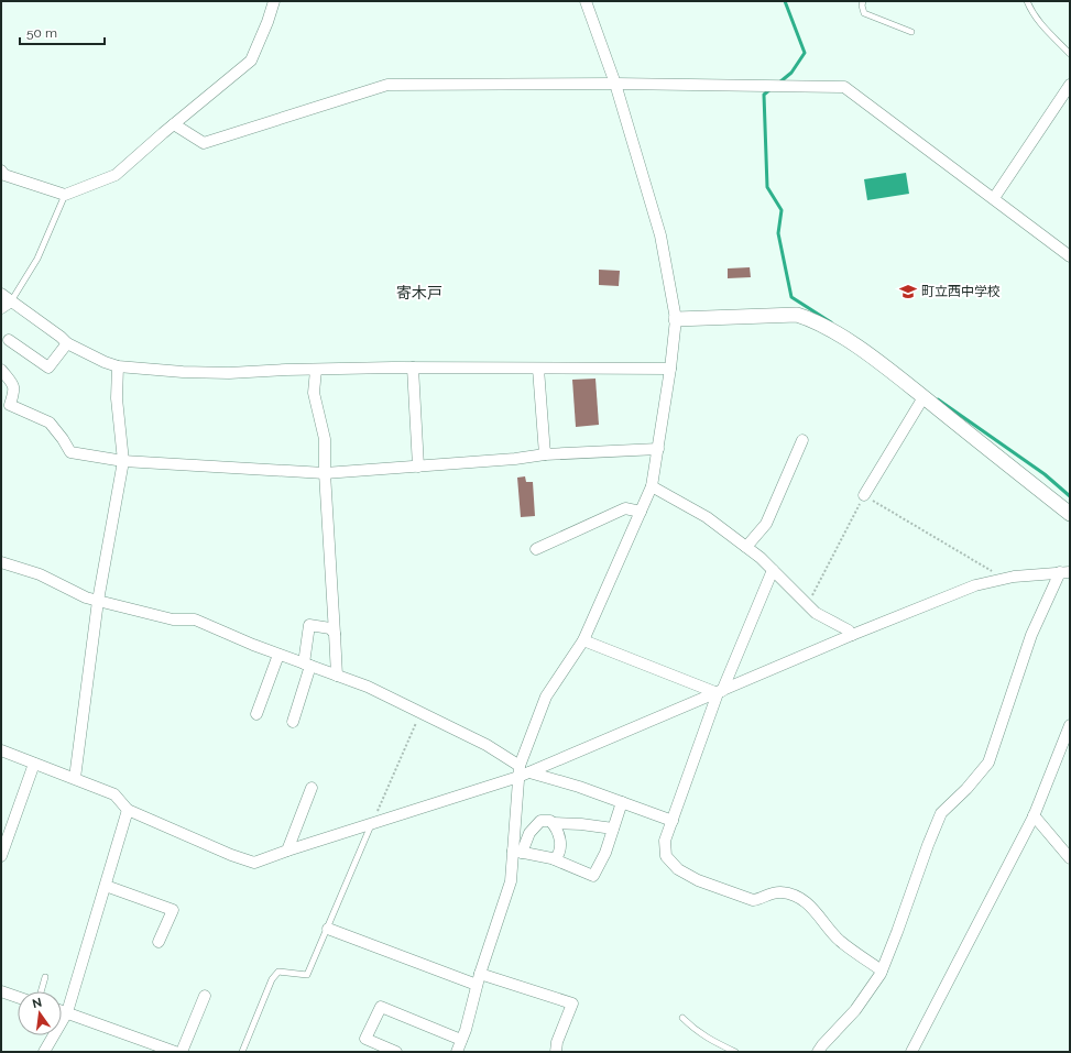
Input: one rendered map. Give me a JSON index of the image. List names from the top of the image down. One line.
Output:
{"districts":["寄木戸"],"places":{"school or university":["町立西中学校"]},"scale_bar":"50 m","north":"top"}
